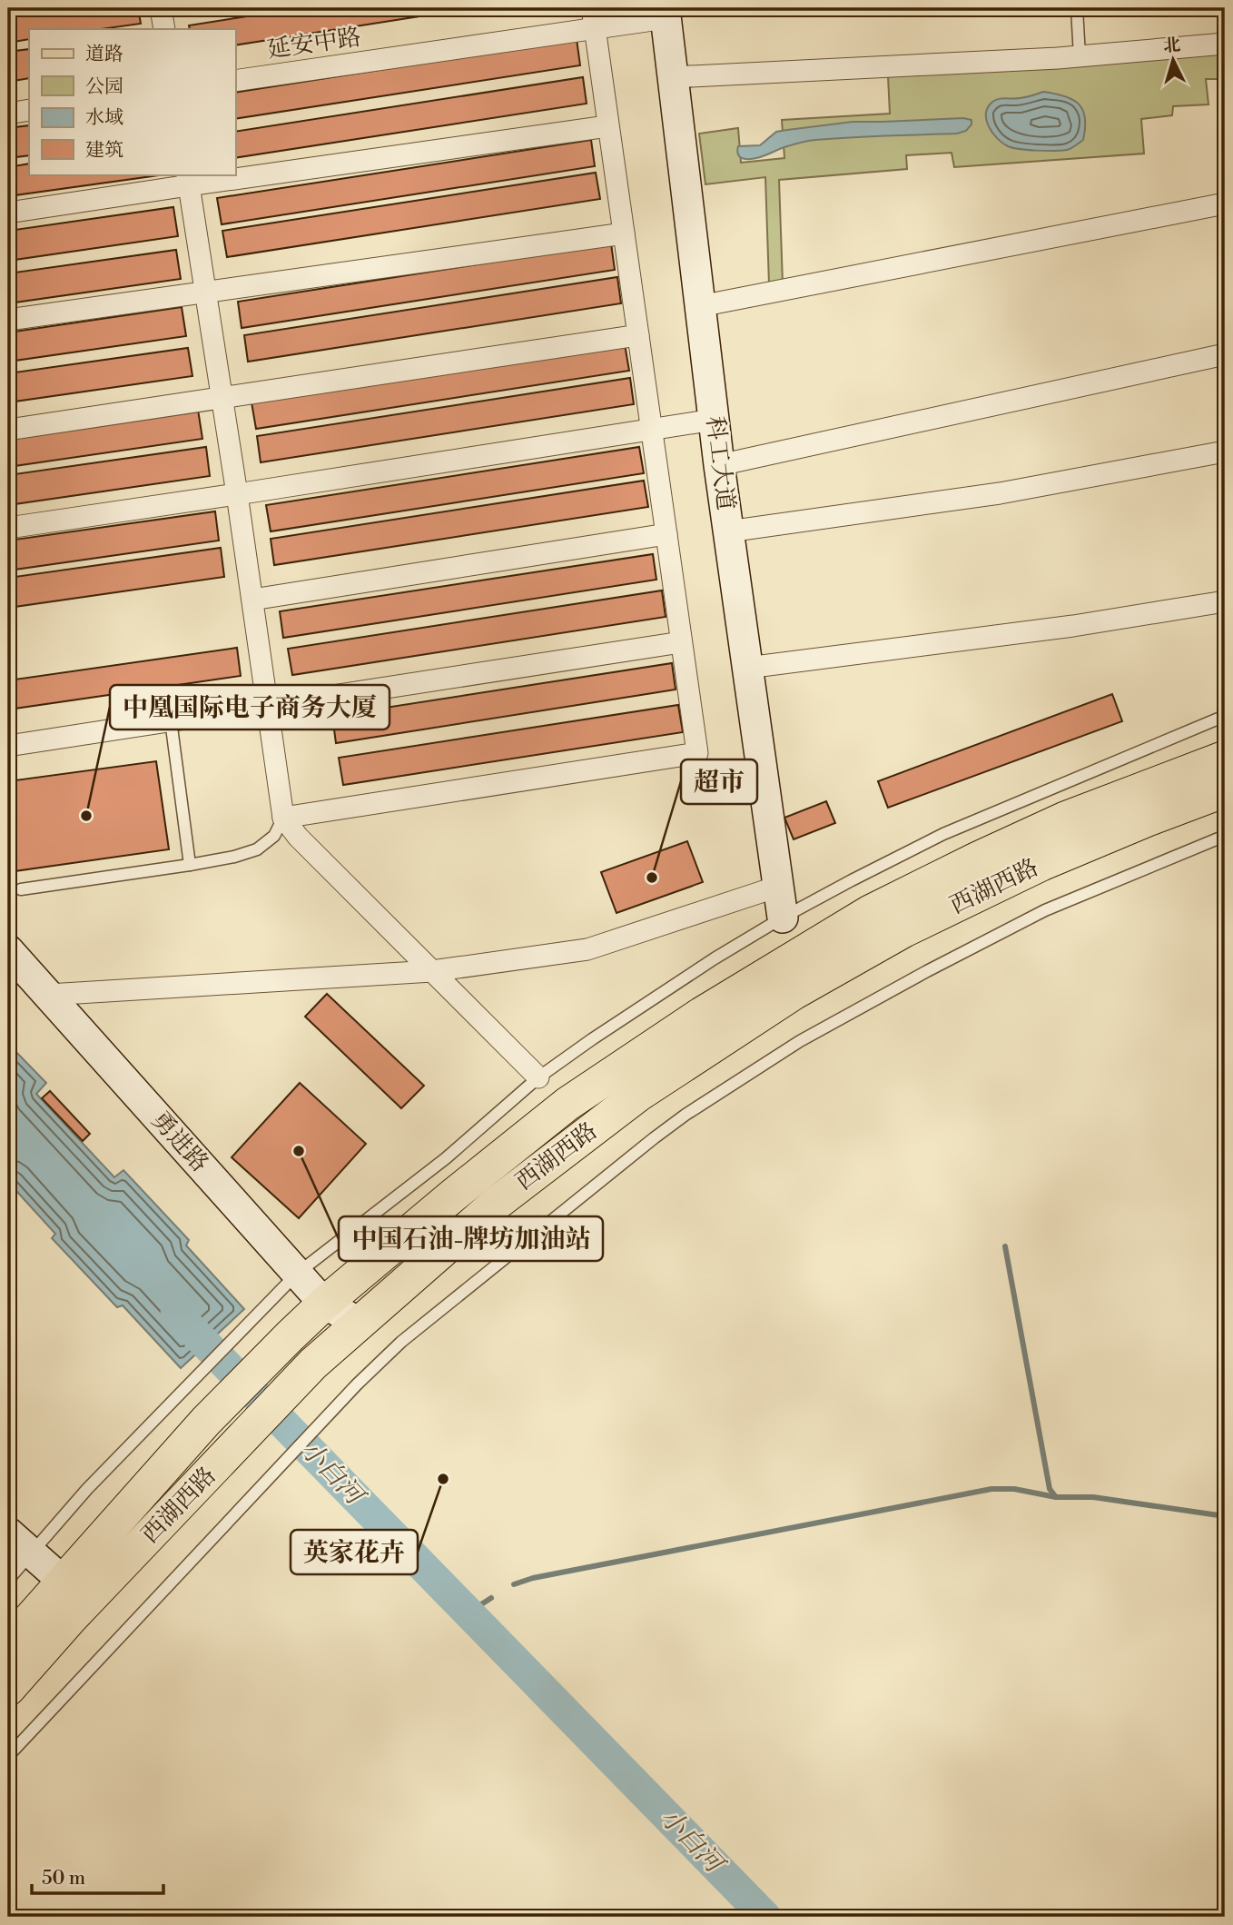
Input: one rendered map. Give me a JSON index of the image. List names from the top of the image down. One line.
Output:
{"streets":{"main road":["西湖西路"],"street":["延安中路","科工大道","勇进路"]},"crossings":[["延安中路","科工大道"],["西湖西路","勇进路"]],"water":["小白河"],"places":["中凰国际电子商务大厦","超市","中国石油-牌坊加油站","英家花卉"],"legend":["道路","公园","水域","建筑"],"scale_bar":"50 m","north":"top"}
